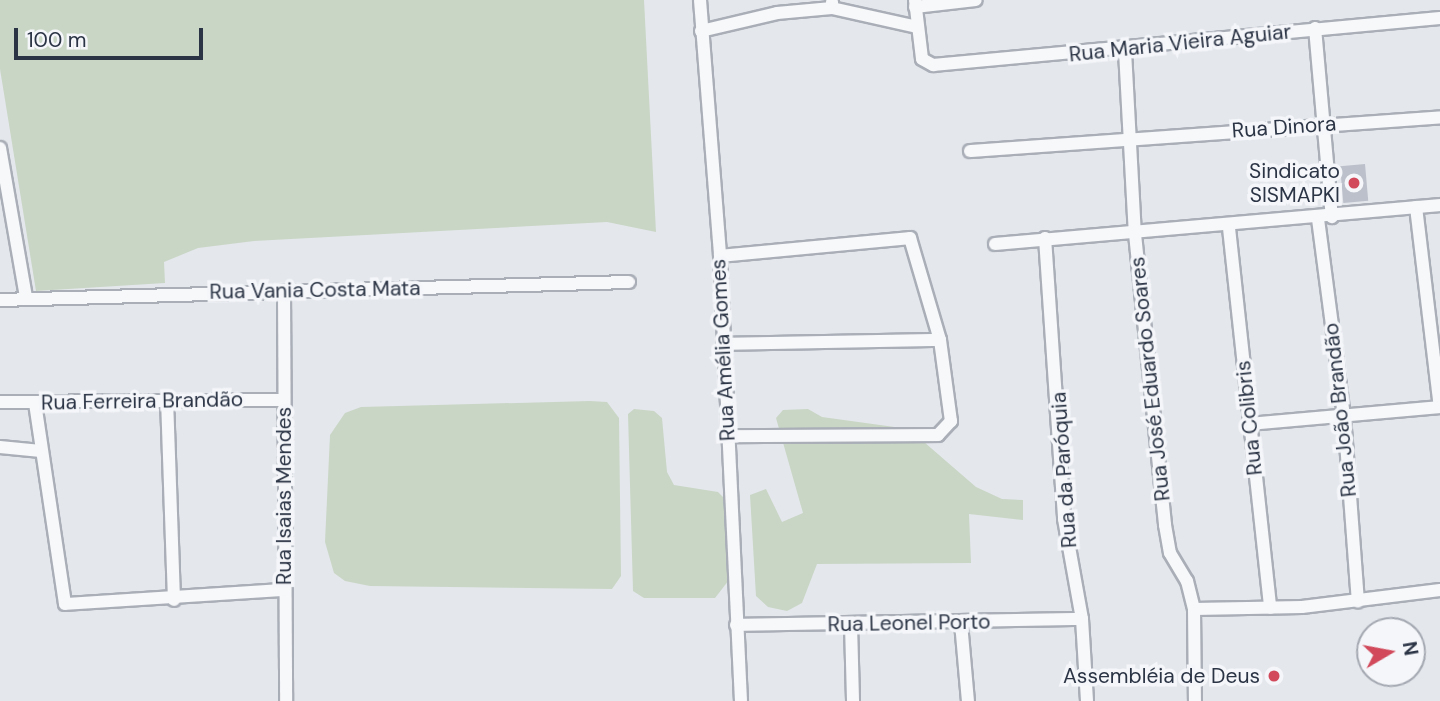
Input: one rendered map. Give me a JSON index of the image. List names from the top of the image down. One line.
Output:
{"streets":{"street":["Rua Maria Vieira Aguiar","Rua Dinora","Rua Vania Costa Mata","Rua Amélia Gomes","Rua José Eduardo Soares","Rua Ferreira Brandão","Rua João Brandão","Rua Colibris","Rua da Paróquia","Rua Isaias Mendes","Rua Leonel Porto"]},"crossings":[["Rua Maria Vieira Aguiar","Rua José Eduardo Soares"],["Rua Dinora","Rua José Eduardo Soares"],["Rua Vania Costa Mata","Rua Isaias Mendes"],["Rua Amélia Gomes","Rua Leonel Porto"],["Rua Ferreira Brandão","Rua Isaias Mendes"],["Rua da Paróquia","Rua Leonel Porto"]],"places":["Sindicato SISMAPKI","Assembléia de Deus"],"scale_bar":"100 m","north":"right"}
